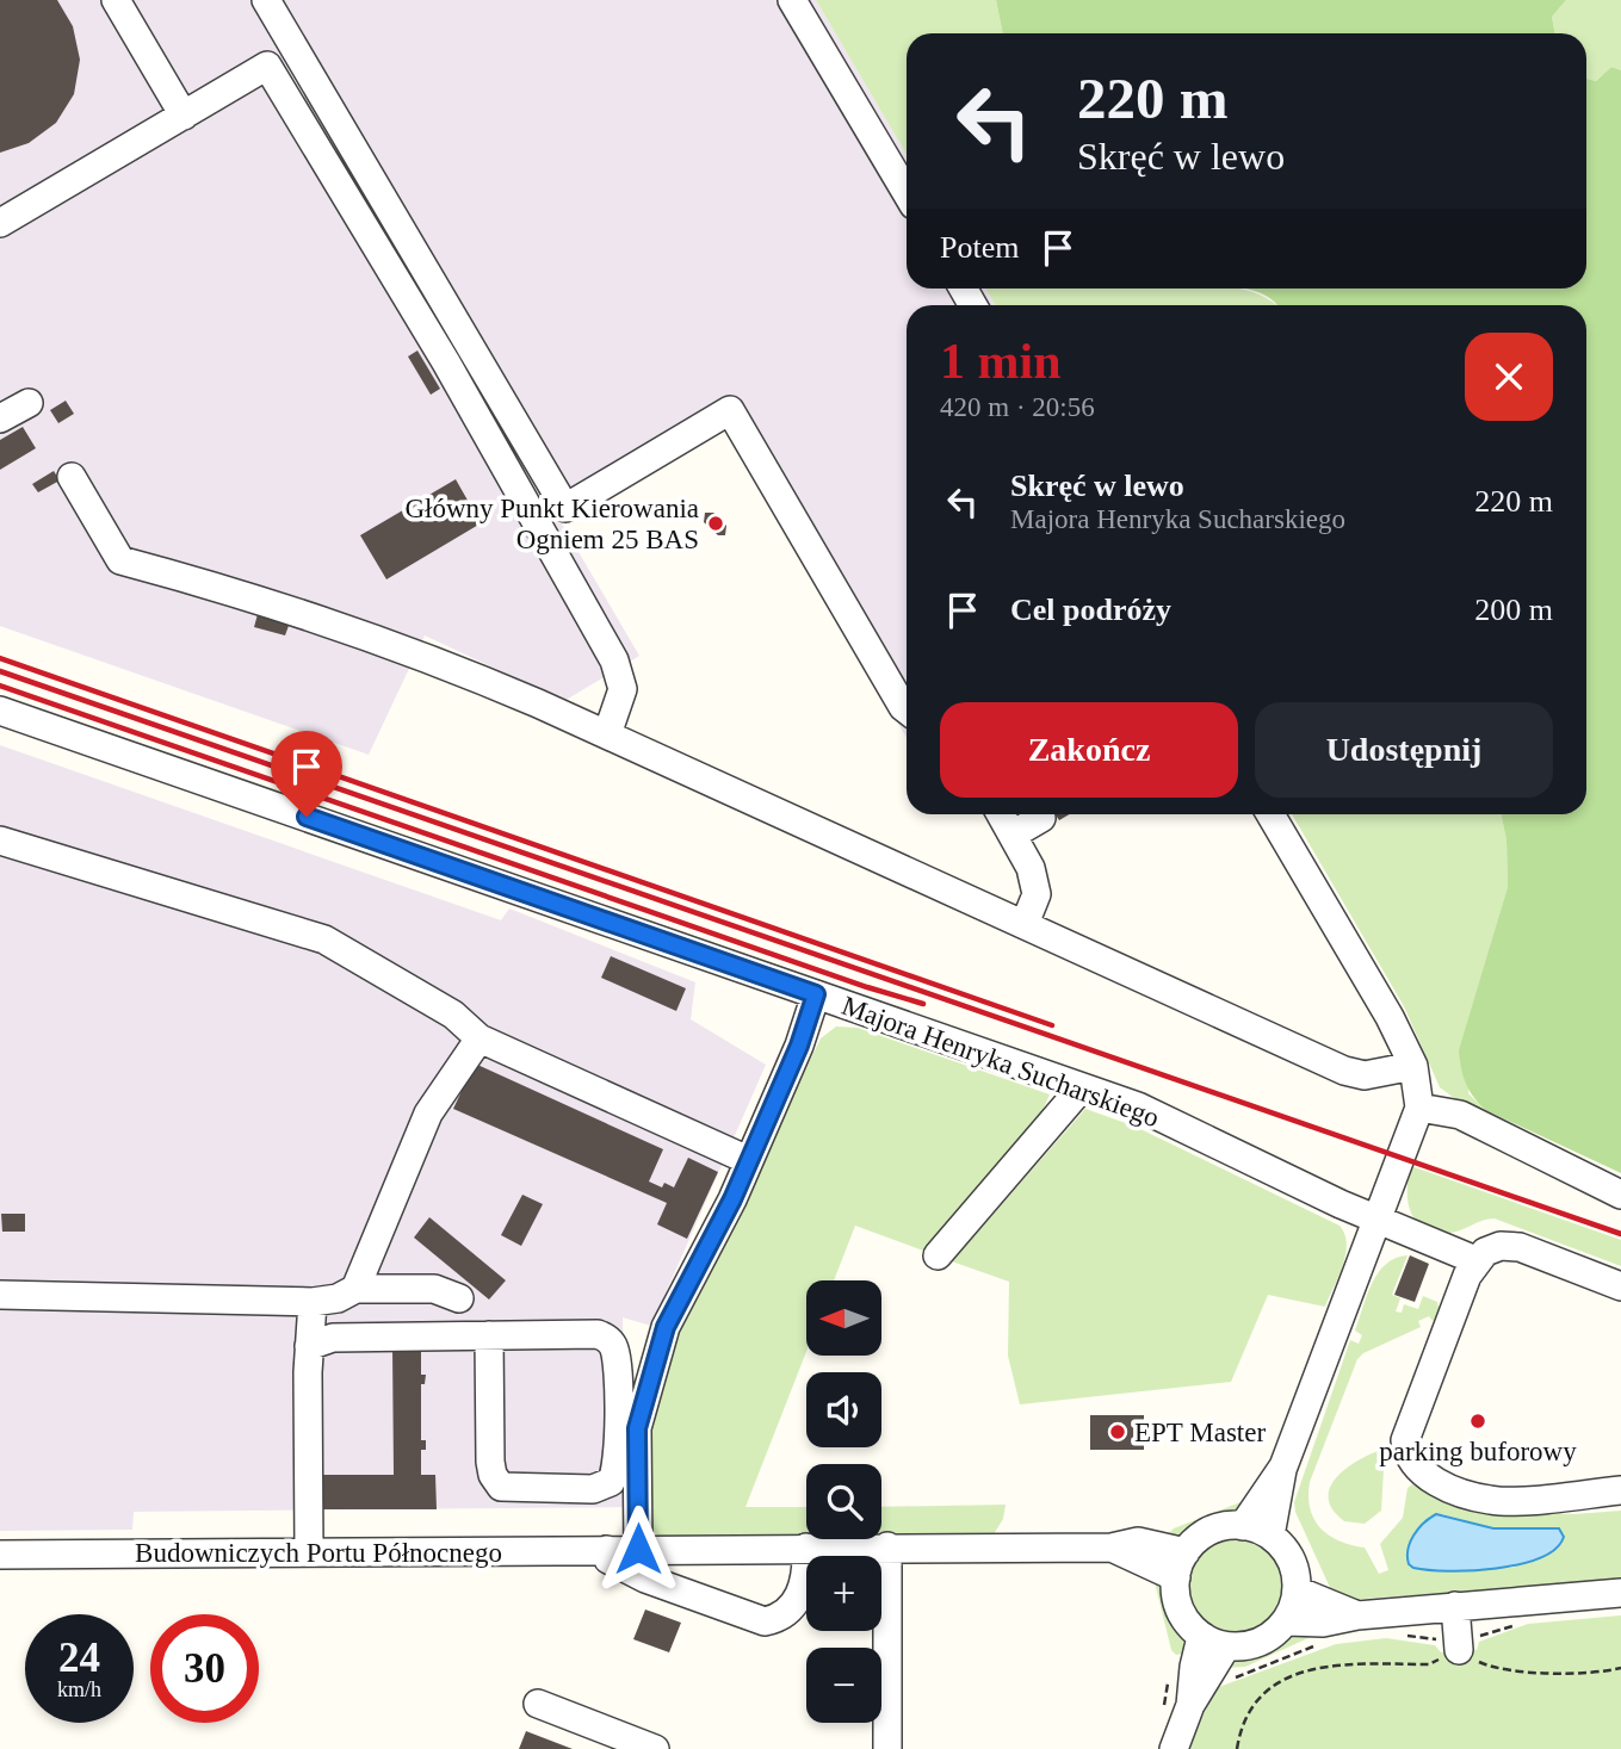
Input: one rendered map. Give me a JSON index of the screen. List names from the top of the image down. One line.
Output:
{"streets":{"street":["Majora Henryka Sucharskiego","Budowniczych Portu Północnego"]},"places":["Główny Punkt Kierowania Ogniem 25 BAS","parking buforowy","EPT Master"],"north":"left","page":{"turn":["220 m","Skręć w lewo"],"then":"Potem","heading":["1 min","420 m · 20:56"],"list":[{"name":"Skręć w lewo","note":"Majora Henryka Sucharskiego","value":"220 m"},{"name":"Cel podróży","value":"200 m"}],"buttons":["Zakończ","Udostępnij"],"map_buttons":["+","−"],"speed":"24 km/h","limit":"30"}}
